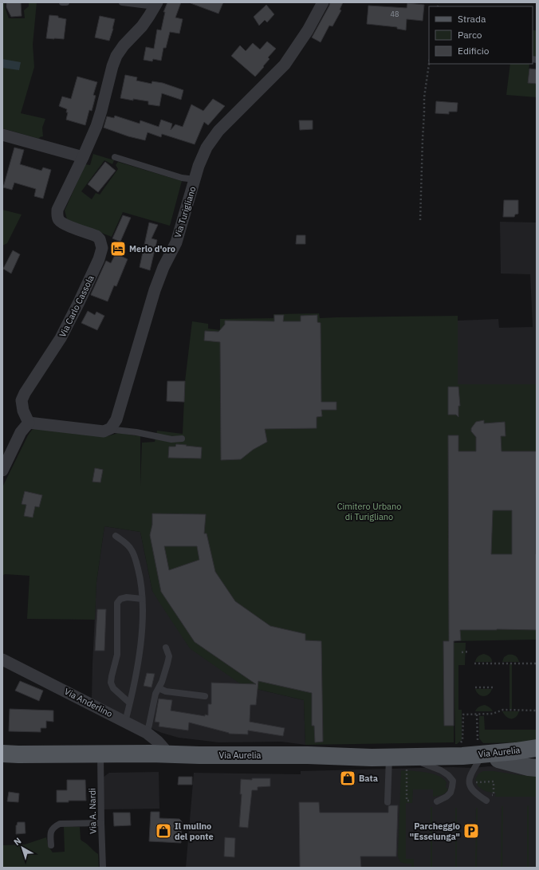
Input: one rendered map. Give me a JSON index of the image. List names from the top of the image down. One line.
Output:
{"streets":{"main road":["Via Aurelia"],"street":["Via Turigliano","Via Carlo Cassola","Via Anderlino"],"lane":["Via A. Nardi"]},"crossings":[["Via Anderlino","Via Aurelia"],["Via Aurelia","Via A. Nardi"]],"parks":["Cimitero Urbano di Turigliano"],"places":{"hotel":["Merlo d'oro"],"shop":["Bata","Il mulino del ponte"],"parking":["Parcheggio \"Esselunga\""]},"house_numbers":["48"],"legend":["Strada","Parco","Edificio"],"north":"top left"}
